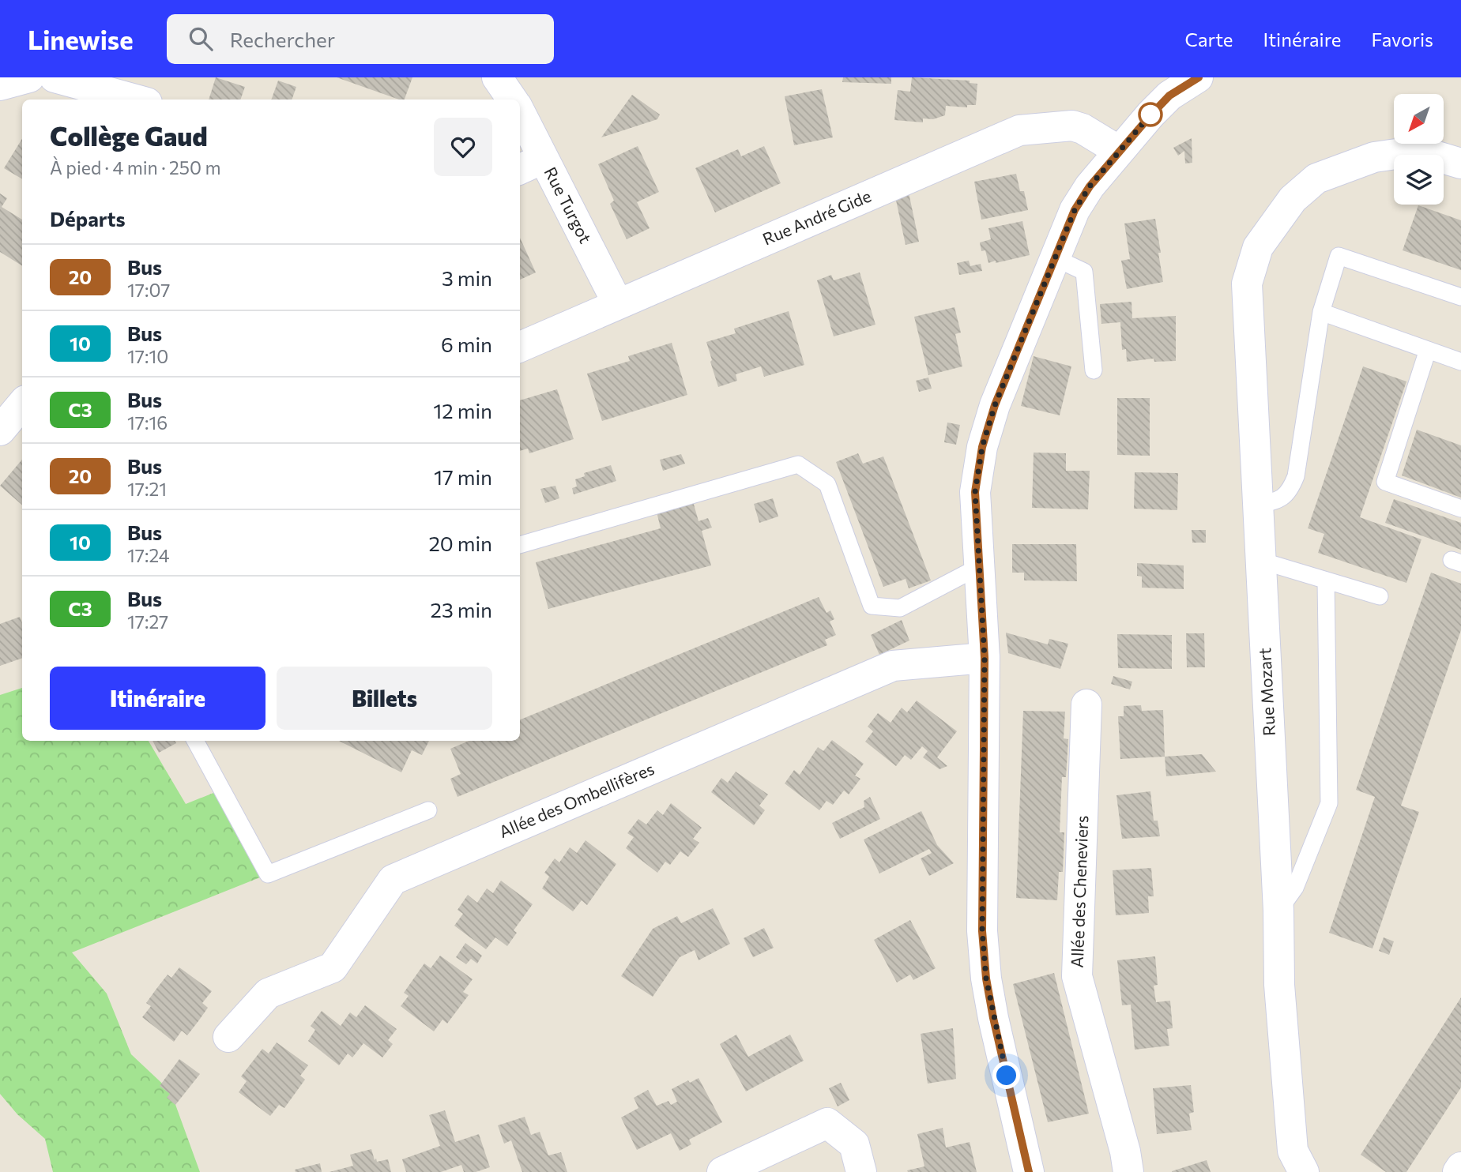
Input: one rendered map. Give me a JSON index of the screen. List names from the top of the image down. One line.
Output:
{"streets":{"street":["Rue Turgot","Rue André Gide","Rue Mozart","Allée des Ombellifères","Allée des Cheneviers"]},"crossings":[["Rue Turgot","Rue André Gide"]],"lines":["bus line 20"],"north":"bottom left","page":{"header":"Linewise","search":"Rechercher","nav":["Carte","Itinéraire","Favoris"],"heading":[["Collège Gaud","À pied · 4 min · 250 m"],"Départs"],"list":[{"mark":"20","name":"Bus","note":"17:07","value":"3 min"},{"mark":"10","name":"Bus","note":"17:10","value":"6 min"},{"mark":"C3","name":"Bus","note":"17:16","value":"12 min"},{"mark":"20","name":"Bus","note":"17:21","value":"17 min"},{"mark":"10","name":"Bus","note":"17:24","value":"20 min"},{"mark":"C3","name":"Bus","note":"17:27","value":"23 min"}],"buttons":["Itinéraire","Billets"]}}
